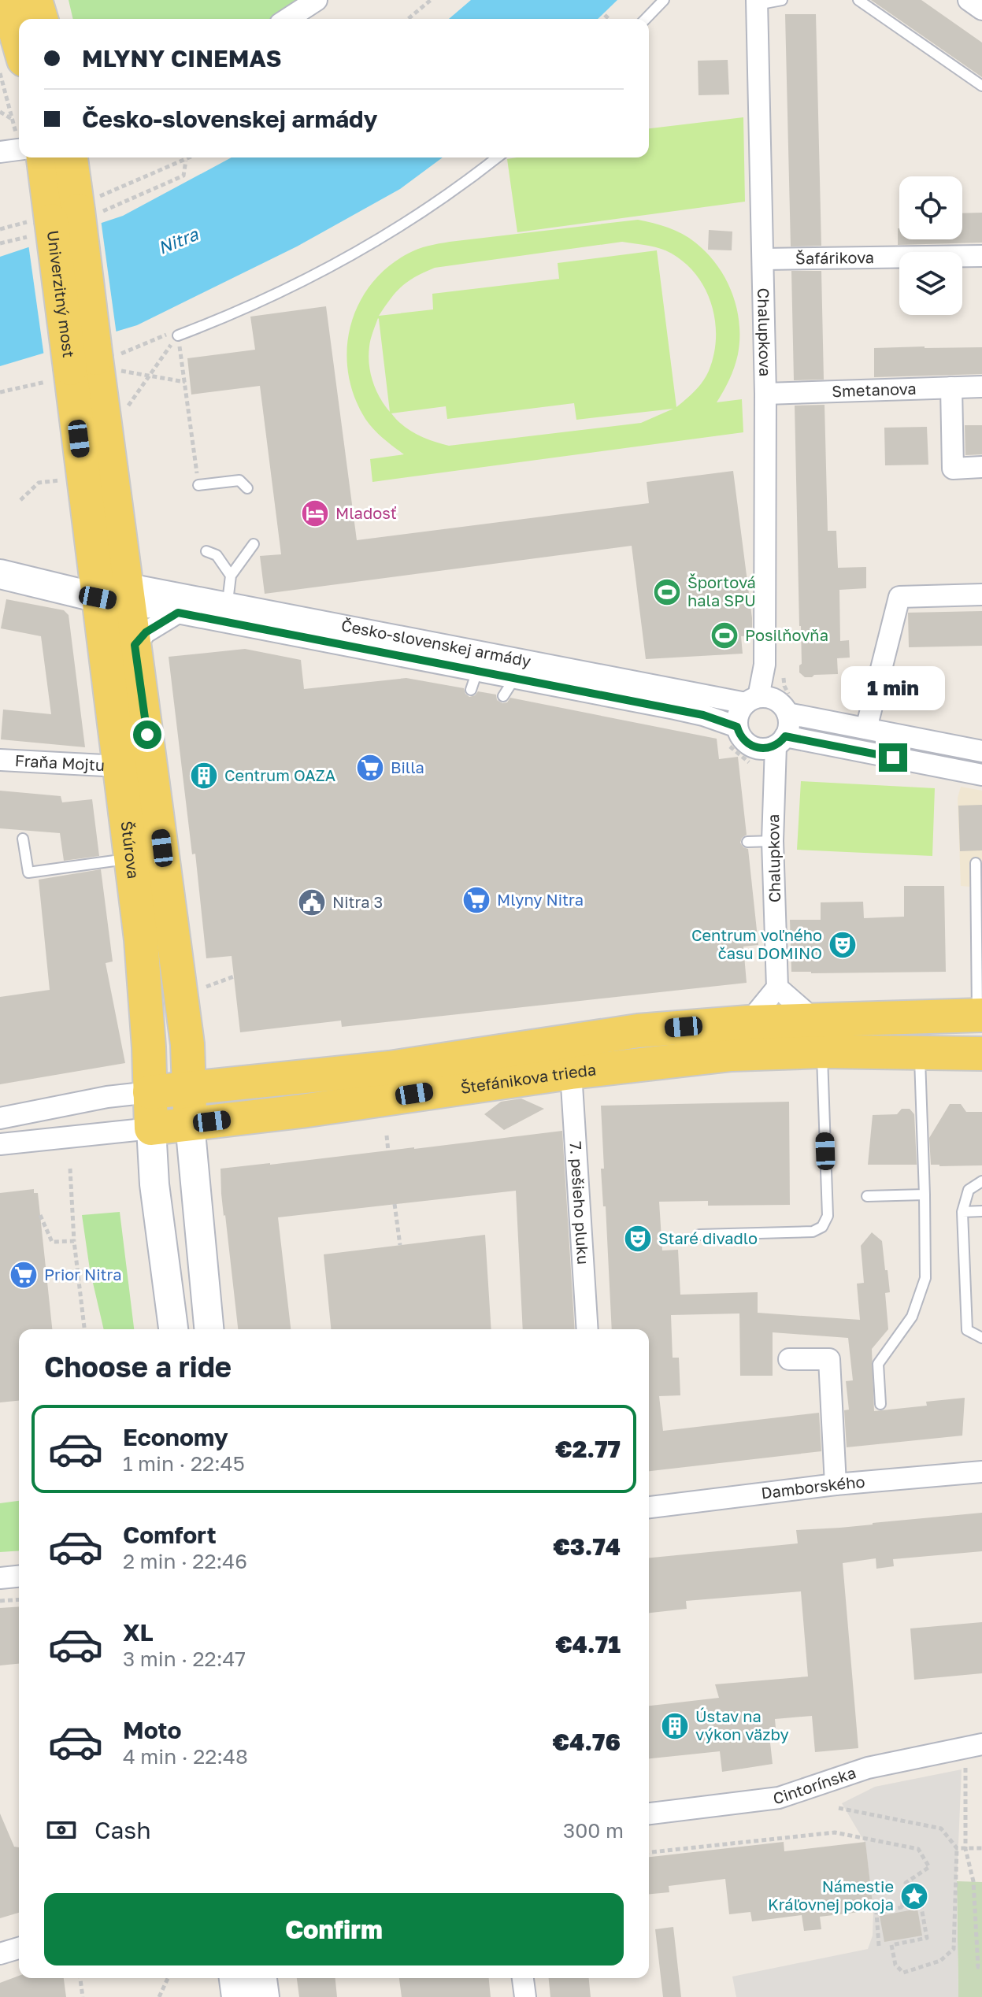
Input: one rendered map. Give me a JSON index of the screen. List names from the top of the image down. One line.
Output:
{"streets":{"main road":["Univerzitný most","Štúrova","Štefánikova trieda"],"street":["Šafárikova","Chalupkova","Smetanova","Česko-slovenskej armády","Fraňa Mojtu","7. pešieho pluku","Damborského","Cintorínska"]},"crossings":[["Šafárikova","Chalupkova"],["Univerzitný most","Štúrova"],["Chalupkova","Smetanova"],["Chalupkova","Česko-slovenskej armády"],["Česko-slovenskej armády","Štúrova"],["Fraňa Mojtu","Štúrova"],["Štúrova","Štefánikova trieda"],["Štefánikova trieda","7. pešieho pluku"]],"water":["Nitra"],"places":{"hotel":["Mladosť"],"sports":["Športová hala SPU","Posilňovňa"],"supermarket":["Billa","Mlyny Nitra","Prior Nitra"],"building":["Centrum OAZA","Ústav na výkon väzby"],"public building":["Nitra 3"],"theatre":["Centrum voľného času DOMINO","Staré divadlo"],"place":["Námestie Kráľovnej pokoja"]},"page":{"banner":["MLYNY CINEMAS","Česko-slovenskej armády"],"bubble":"1 min","heading":"Choose a ride","list":[{"name":"Economy","note":"1 min · 22:45","value":"€2.77"},{"name":"Comfort","note":"2 min · 22:46","value":"€3.74"},{"name":"XL","note":"3 min · 22:47","value":"€4.71"},{"name":"Moto","note":"4 min · 22:48","value":"€4.76"}],"pay":["Cash","300 m"],"buttons":"Confirm"}}
